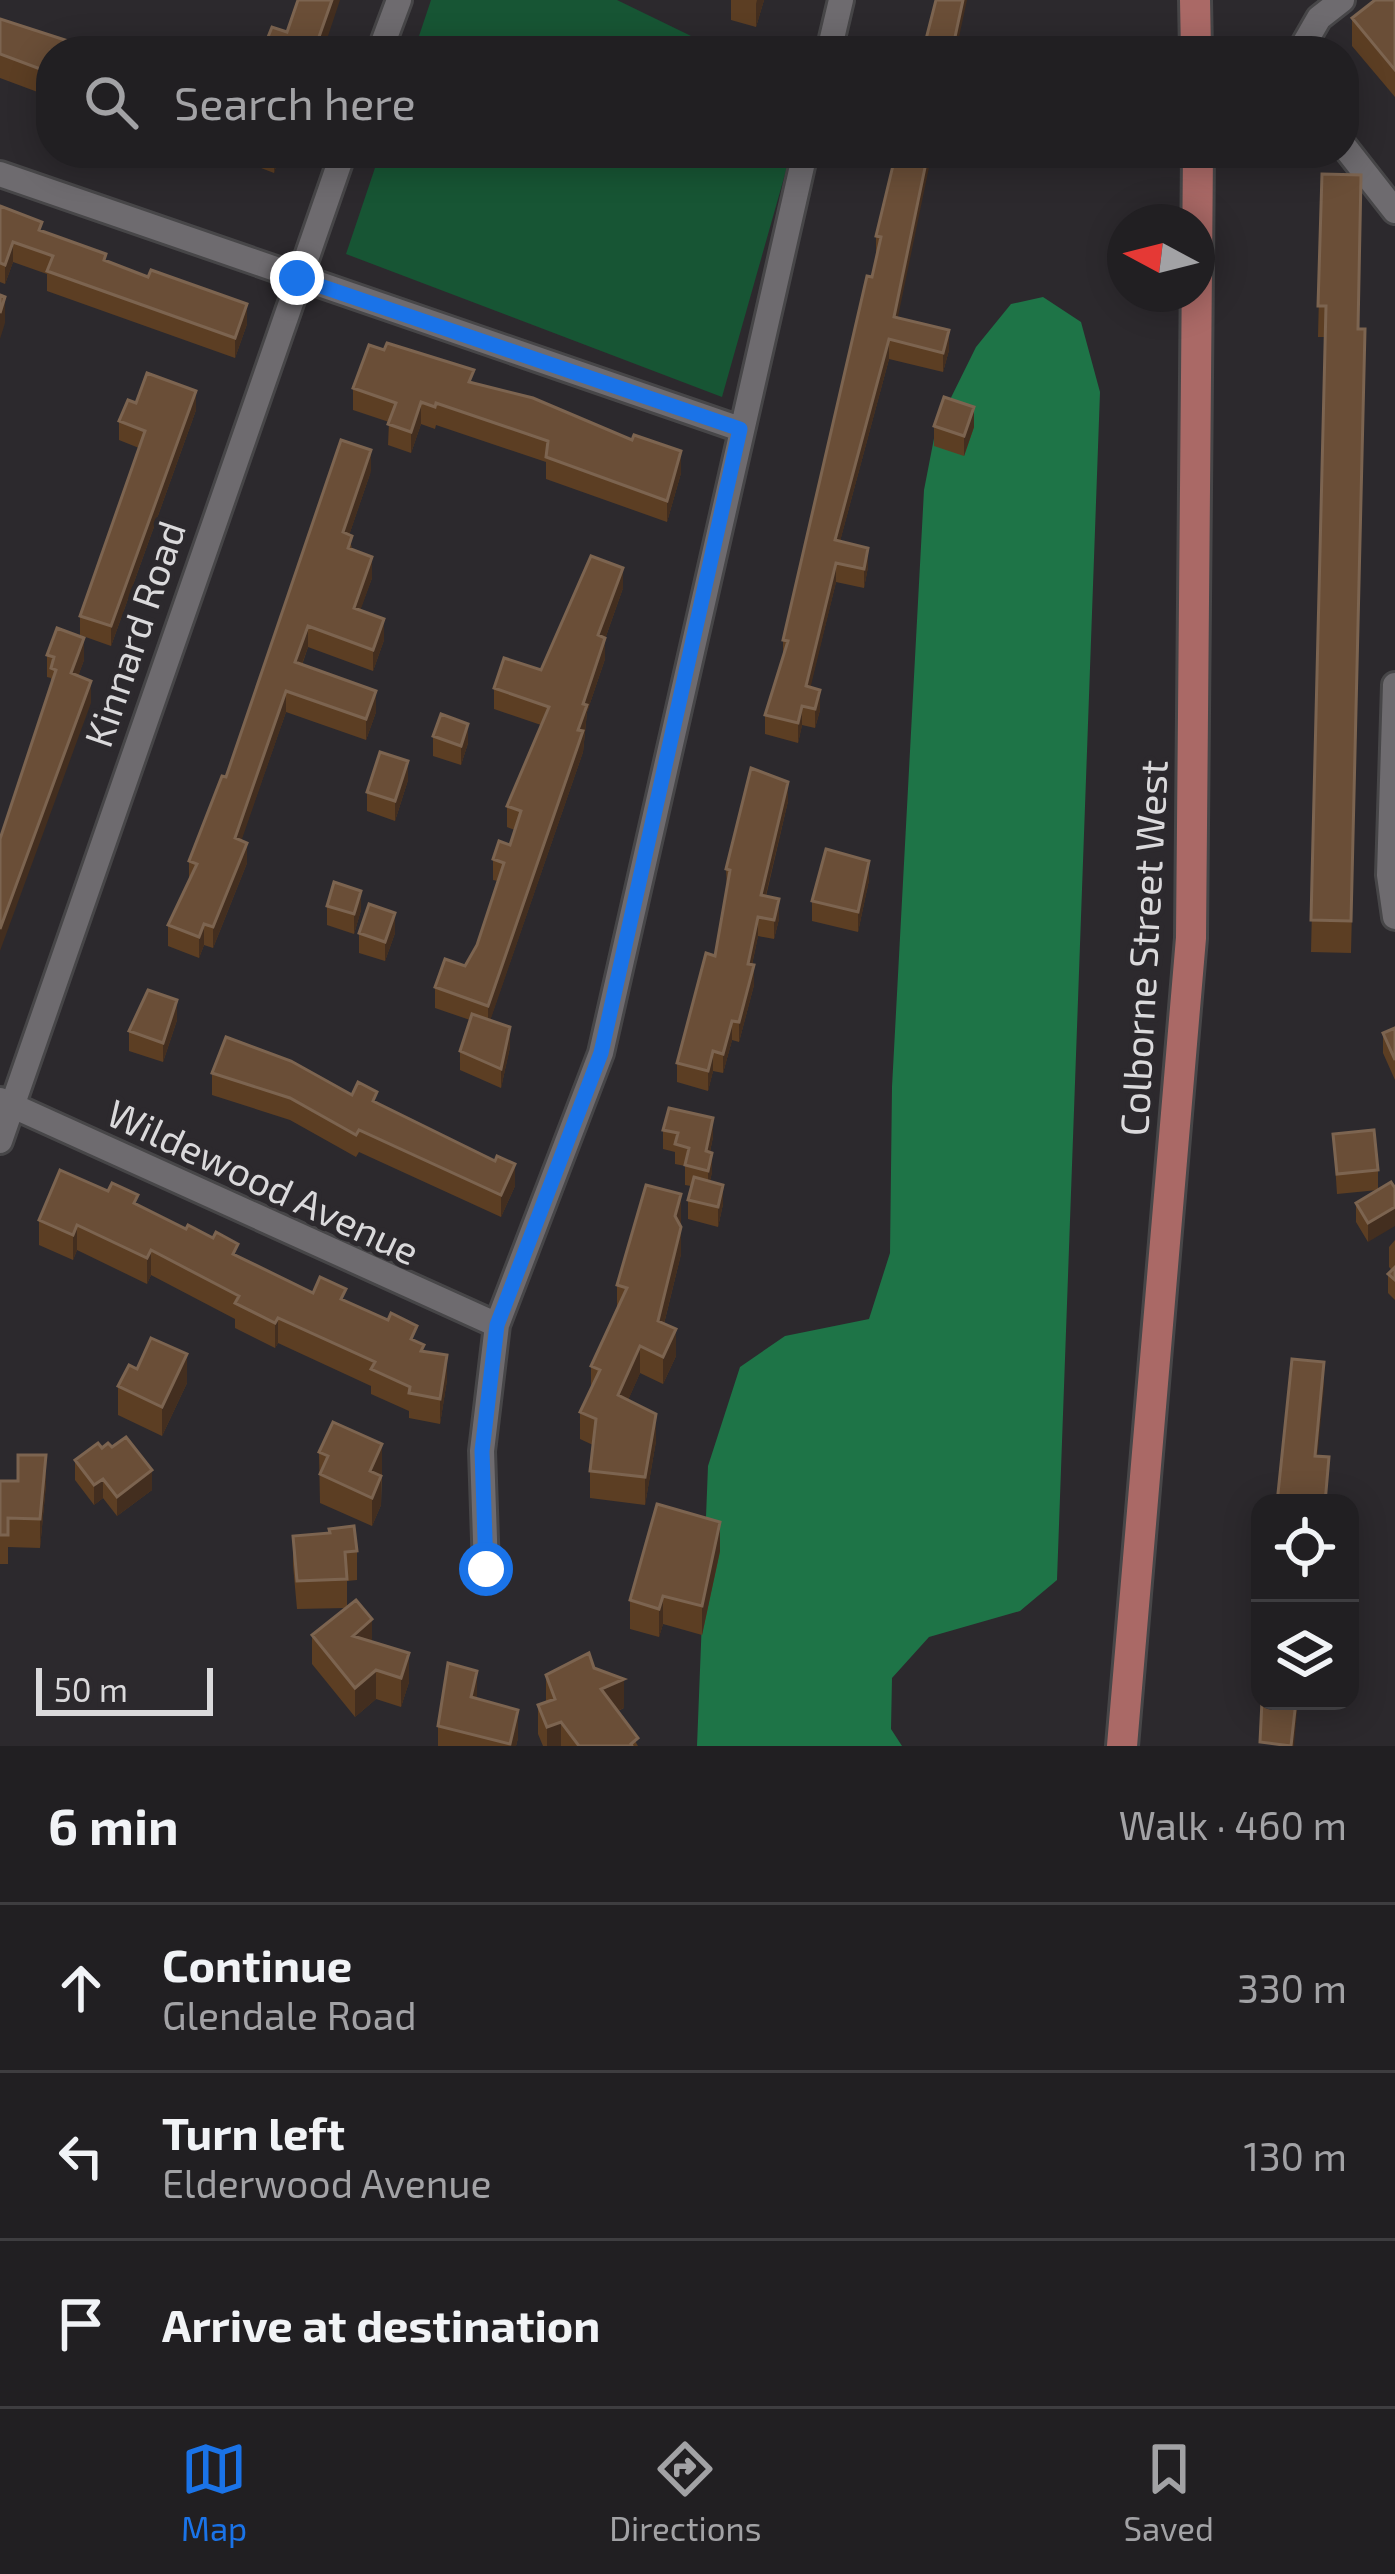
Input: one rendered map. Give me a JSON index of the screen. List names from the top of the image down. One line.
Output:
{"streets":{"main road":["Colborne Street West"],"street":["Kinnard Road","Wildewood Avenue"]},"crossings":[["Kinnard Road","Wildewood Avenue"]],"scale_bar":"50 m","north":"left","page":{"search":"Search here","scale":"50 m","heading":["6 min","Walk · 460 m"],"list":[["Continue","Glendale Road","330 m"],["Turn left","Elderwood Avenue","130 m"],"Arrive at destination"],"nav":["Map","Directions","Saved"]}}
